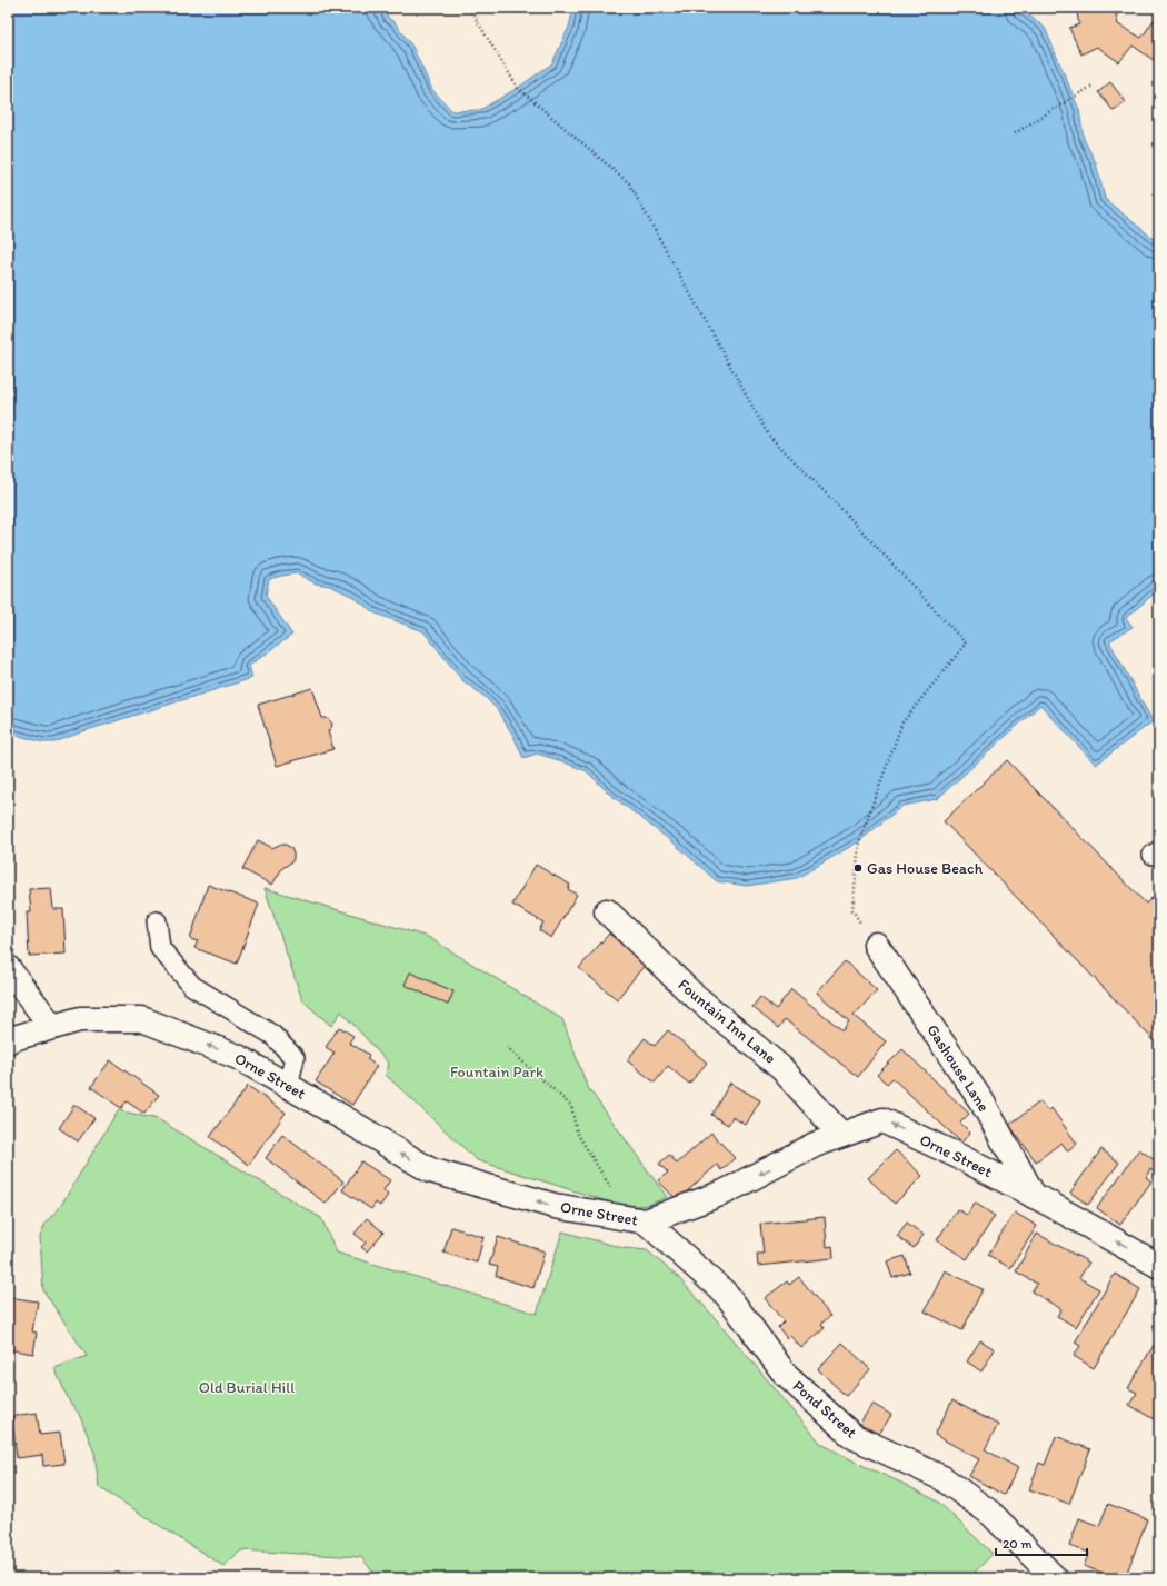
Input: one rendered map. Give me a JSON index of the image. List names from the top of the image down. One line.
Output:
{"streets":{"street":["Fountain Inn Lane","Gashouse Lane","Orne Street","Pond Street"]},"crossings":[["Fountain Inn Lane","Orne Street"],["Gashouse Lane","Orne Street"],["Orne Street","Pond Street"]],"one_way":["Orne Street"],"parks":["Fountain Park","Old Burial Hill"],"places":["Gas House Beach"],"scale_bar":"20 m"}
